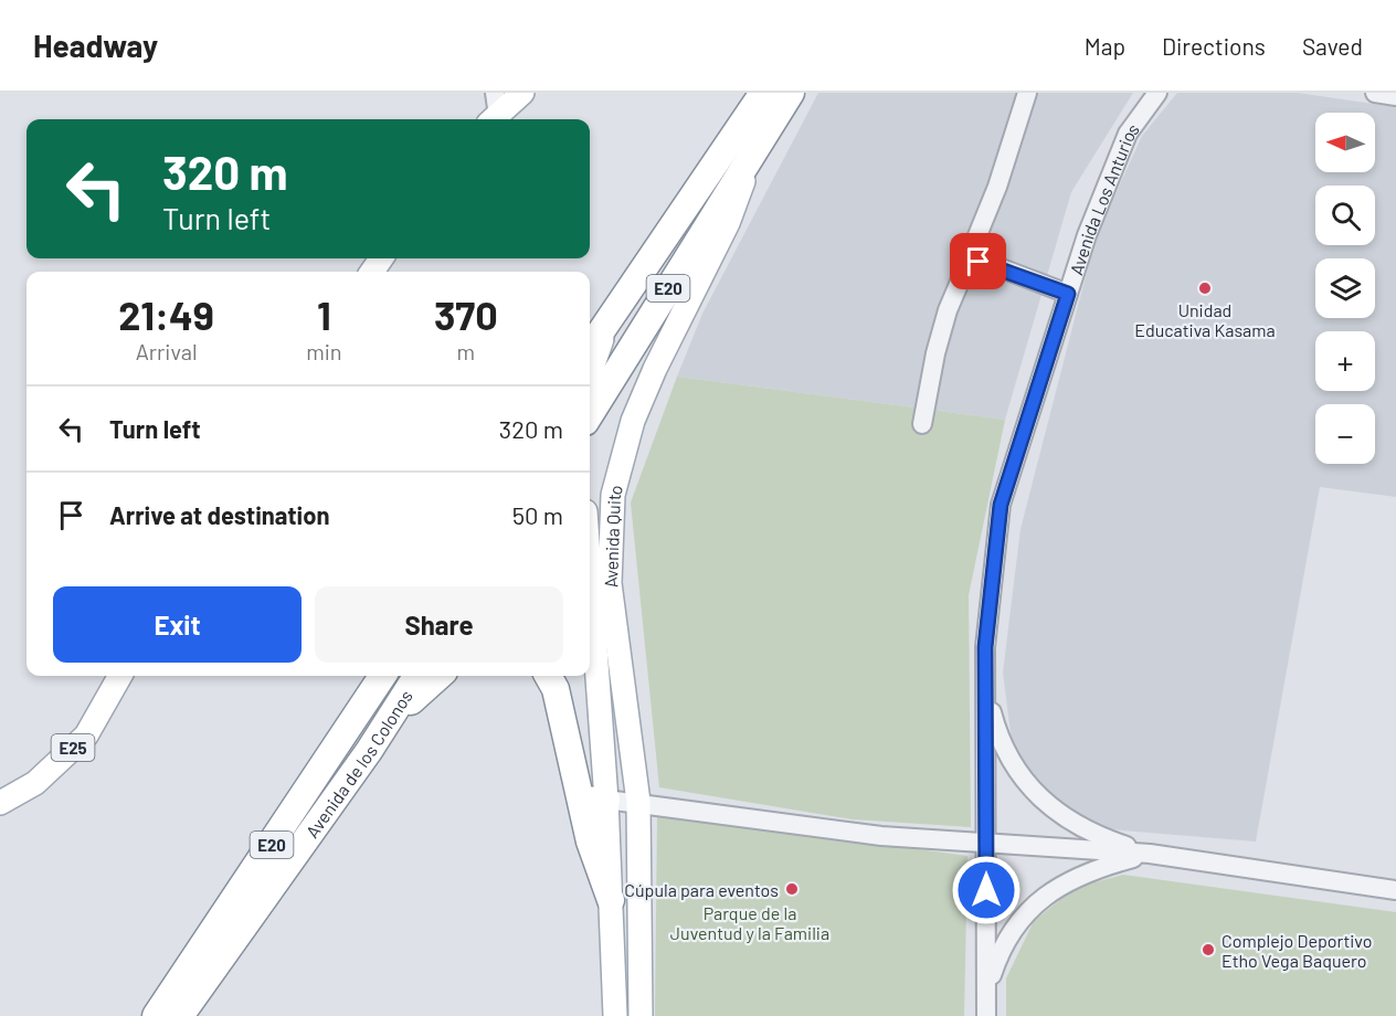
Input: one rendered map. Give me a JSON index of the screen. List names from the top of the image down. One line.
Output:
{"streets":{"highway":["E20","Avenida Quito","Avenida de los Colonos"],"main road":["E25"],"street":["Avenida Los Anturios"]},"crossings":[["E20","Avenida Quito"]],"parks":["Parque de la Juventud y la Familia"],"places":["Unidad Educativa Kasama","Cúpula para eventos","Complejo Deportivo Etho Vega Baquero"],"north":"left","page":{"header":"Headway","nav":["Map","Directions","Saved"],"map_buttons":["+","−"],"turn":["320 m","Turn left"],"eta":["21:49","Arrival","1","min","370","m"],"list":[{"name":"Turn left","value":"320 m"},{"name":"Arrive at destination","value":"50 m"}],"buttons":["Exit","Share"]}}
